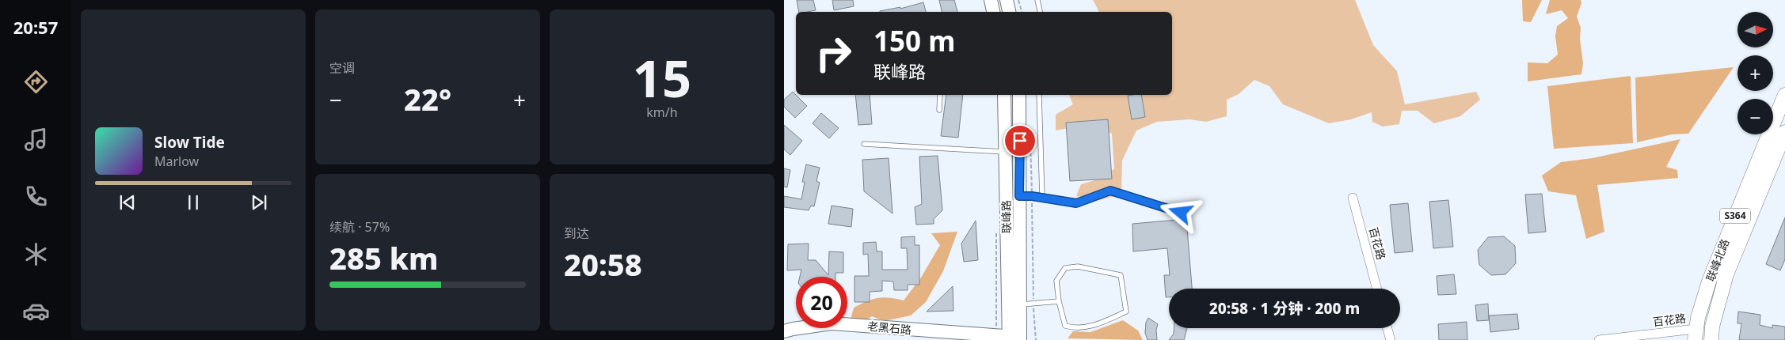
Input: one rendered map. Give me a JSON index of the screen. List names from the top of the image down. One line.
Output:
{"streets":{"main road":["S364","联峰路","联峰北路","老黑石路"],"street":["百花路"]},"crossings":[["联峰路","老黑石路"],["百花路","联峰北路"]],"north":"right","page":{"tabs":"20:57","tile":["空调",["15","km/h"],["续航 · 57%","285 km"],["到达","20:58"]],"map_buttons":["+","−"],"turn":["150 m","联峰路"],"heat":["−","22°","+"],"song":["Slow Tide","Marlow"],"limit":"20","trip":"20:58 · 1 分钟 · 200 m"}}
